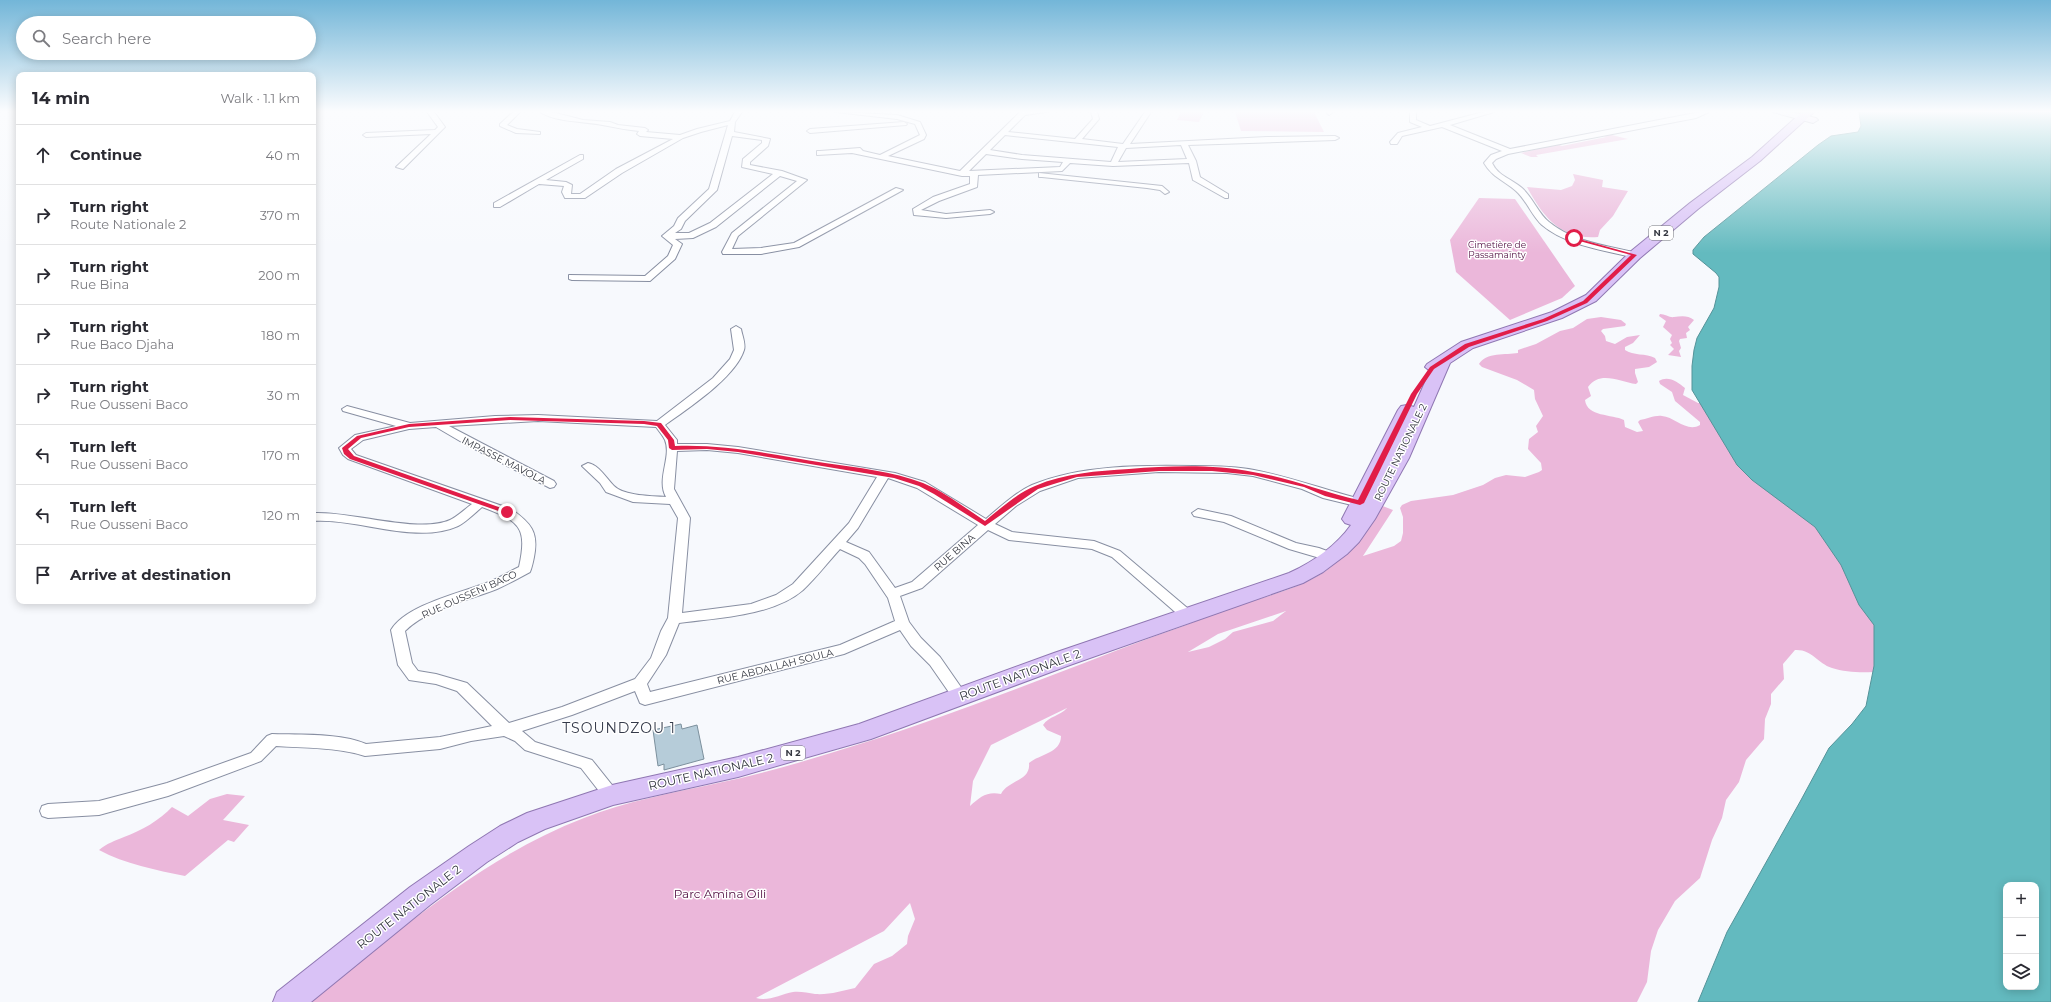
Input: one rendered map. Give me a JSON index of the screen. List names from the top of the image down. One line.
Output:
{"streets":{"main road":["N 2","ROUTE NATIONALE 2"],"street":["IMPASSE MAVOLA","RUE BINA","RUE OUSSENI BACO","RUE ABDALLAH SOULA"]},"crossings":[["N 2","ROUTE NATIONALE 2"],["ROUTE NATIONALE 2","RUE BINA"],["ROUTE NATIONALE 2","RUE OUSSENI BACO"],["IMPASSE MAVOLA","RUE OUSSENI BACO"]],"districts":["TSOUNDZOU 1"],"parks":["Cimetière de Passamaïnty","Parc Amina Oili"],"page":{"search":"Search here","heading":["14 min","Walk · 1.1 km"],"list":[["Continue","40 m"],["Turn right","Route Nationale 2","370 m"],["Turn right","Rue Bina","200 m"],["Turn right","Rue Baco Djaha","180 m"],["Turn right","Rue Ousseni Baco","30 m"],["Turn left","Rue Ousseni Baco","170 m"],["Turn left","Rue Ousseni Baco","120 m"],"Arrive at destination"],"map_buttons":["+","−"]}}
